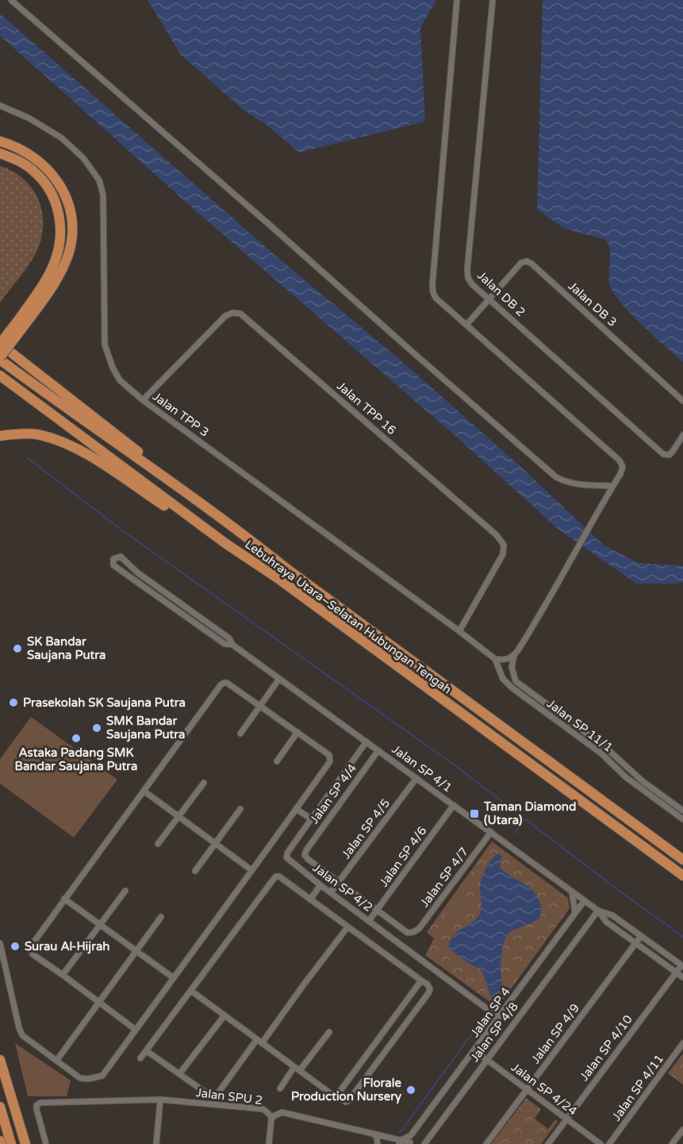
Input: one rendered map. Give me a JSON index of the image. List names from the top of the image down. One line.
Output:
{"streets":{"highway":["Lebuhraya Utara–Selatan Hubungan Tengah"],"street":["Jalan DB 2","Jalan DB 3","Jalan TPP 16","Jalan TPP 3","Jalan SP 11/1","Jalan SP 4/1","Jalan SP 4/4","Jalan SP 4/5","Jalan SP 4/6","Jalan SP 4/7","Jalan SP 4/2","Jalan SP 4","Jalan SP 4/8","Jalan SP 4/9","Jalan SP 4/10","Jalan SP 4/11","Jalan SP 4/24","Jalan SPU 2"]},"crossings":[["Jalan DB 2","Jalan DB 3"],["Jalan TPP 16","Jalan TPP 3"],["Jalan TPP 3","Jalan SP 11/1"],["Jalan SP 4/1","Jalan SP 4/4"],["Jalan SP 4/1","Jalan SP 4/5"],["Jalan SP 4/1","Jalan SP 4/6"],["Jalan SP 4/1","Jalan SP 4/7"],["Jalan SP 4/1","Jalan SP 4/2"],["Jalan SP 4/1","Jalan SP 4"],["Jalan SP 4/1","Jalan SP 4/8"],["Jalan SP 4/1","Jalan SP 4/9"],["Jalan SP 4/1","Jalan SP 4/10"],["Jalan SP 4/4","Jalan SP 4/5"],["Jalan SP 4/5","Jalan SP 4/2"],["Jalan SP 4/6","Jalan SP 4/7"],["Jalan SP 4/6","Jalan SP 4/2"],["Jalan SP 4/2","Jalan SP 4"],["Jalan SP 4","Jalan SP 4/24"],["Jalan SP 4","Jalan SPU 2"],["Jalan SP 4/8","Jalan SP 4/24"],["Jalan SP 4/9","Jalan SP 4/24"],["Jalan SP 4/10","Jalan SP 4/24"]],"places":{"other":["SK Bandar Saujana Putra","Prasekolah SK Saujana Putra","SMK Bandar Saujana Putra","Astaka Padang SMK Bandar Saujana Putra","Surau Al-Hijrah","Florale Production Nursery"],"transit":["Taman Diamond (Utara)"]}}
